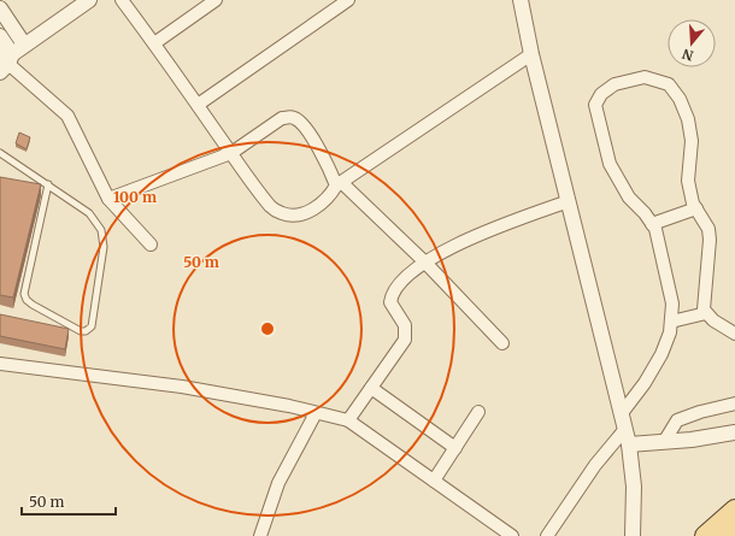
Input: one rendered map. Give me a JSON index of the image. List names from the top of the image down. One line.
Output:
{"scale_bar":"50 m","north":"bottom","rings":["100 m","50 m"]}
